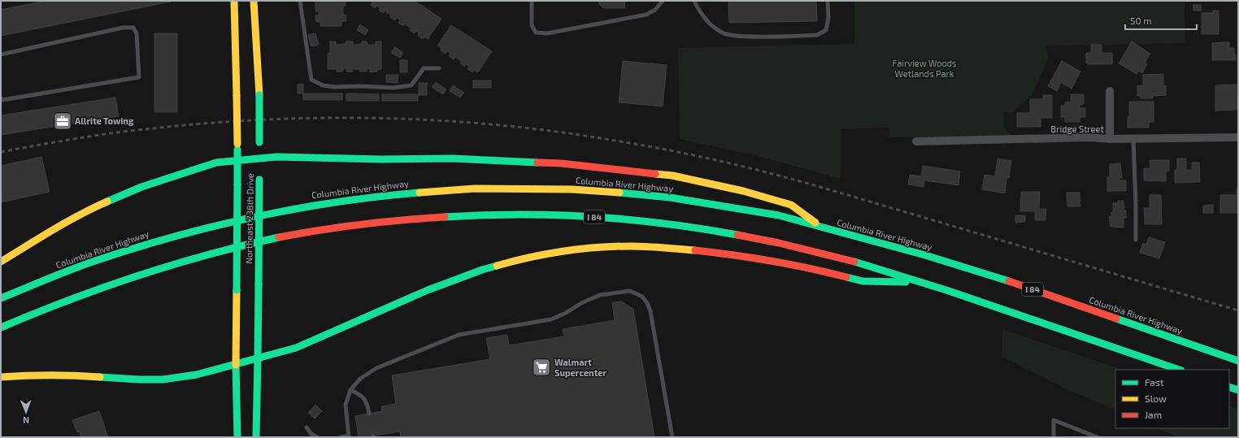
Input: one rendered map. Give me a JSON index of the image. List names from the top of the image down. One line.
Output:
{"streets":{"main road":["Columbia River Highway","I 84","Northeast 238th Drive"],"street":["Bridge Street"]},"parks":["Fairview Woods Wetlands Park"],"places":{"office":["Allrite Towing"],"supermarket":["Walmart Supercenter"]},"legend":["Fast","Slow","Jam"],"scale_bar":"50 m","north":"bottom"}
